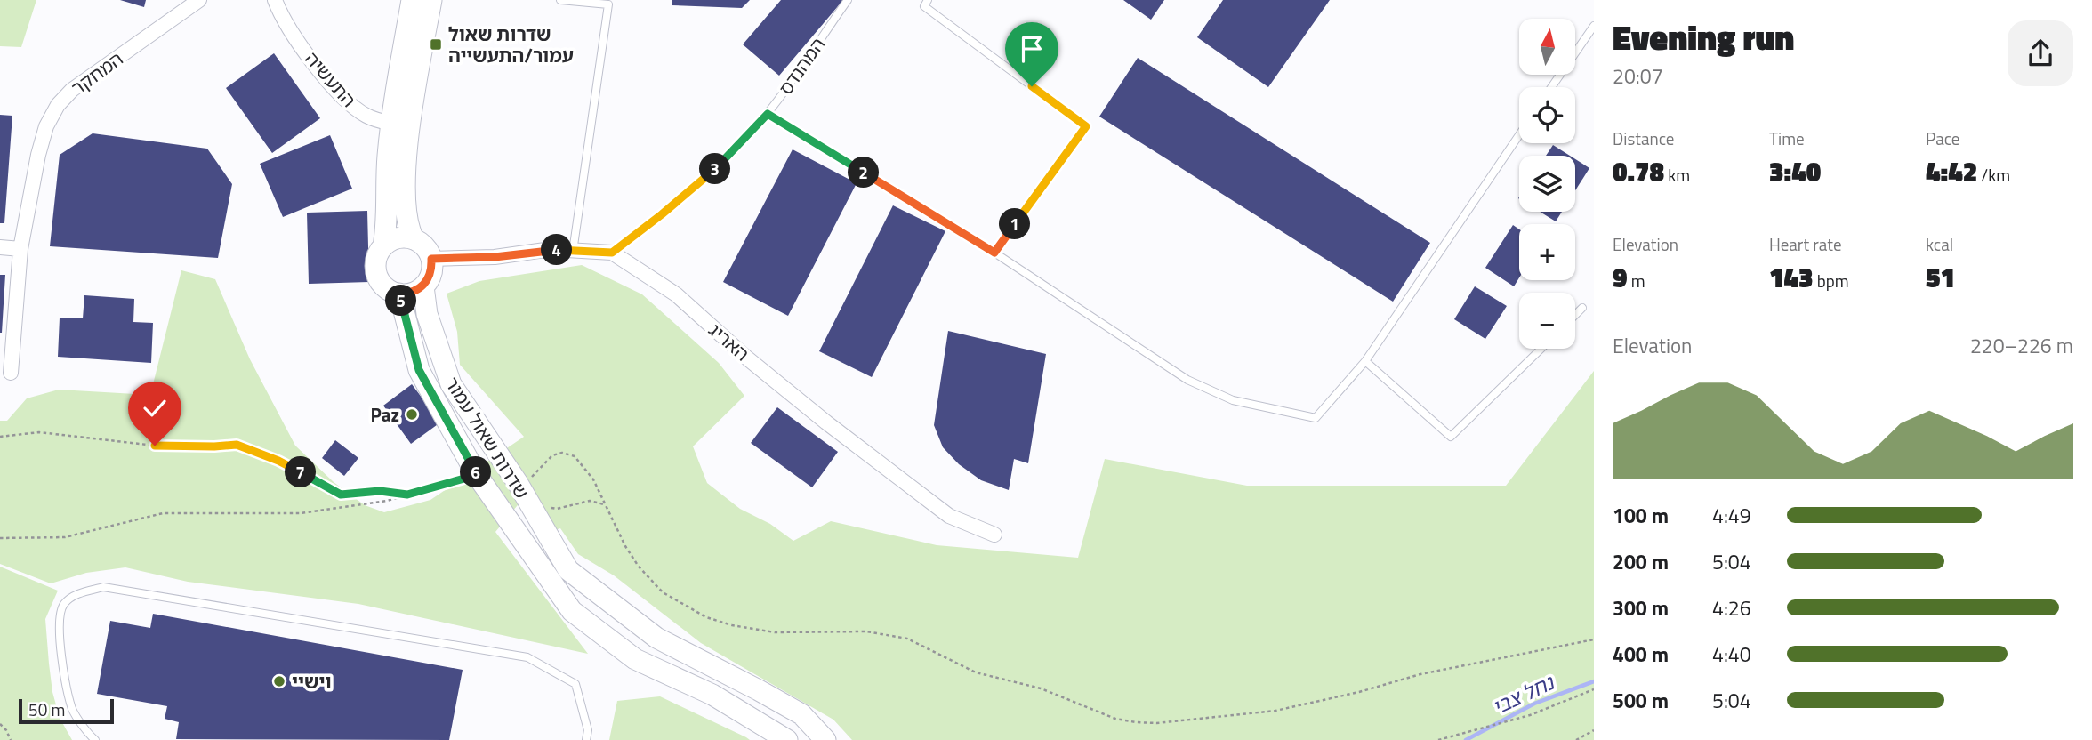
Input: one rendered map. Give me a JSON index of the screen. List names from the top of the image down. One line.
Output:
{"streets":{"street":["המחקר","התעשיה","האריג","שדרות שאול עמור"],"lane":["המהנדס"]},"crossings":[["המהנדס","האריג"]],"water":["נחל צבי"],"places":{"transit":["שדרות שאול עמור/התעשייה"],"other":["Paz","וישיי"]},"scale_bar":"50 m","north":"top","page":{"heading":["Evening run","20:07"],"map_buttons":["+","−"],"stats":[["Distance","0.78 km"],["Time","3:40"],["Pace","4:42 /km"],["Elevation","9 m"],["Heart rate","143 bpm"],["kcal","51"]],"pins":["3","2","1","4","5","6","7"],"chart":["Elevation","220–226 m"],"list":[{"name":"100 m","note":"4:49"},{"name":"200 m","note":"5:04"},{"name":"300 m","note":"4:26"},{"name":"400 m","note":"4:40"},{"name":"500 m","note":"5:04"}],"scale":"50 m"}}
